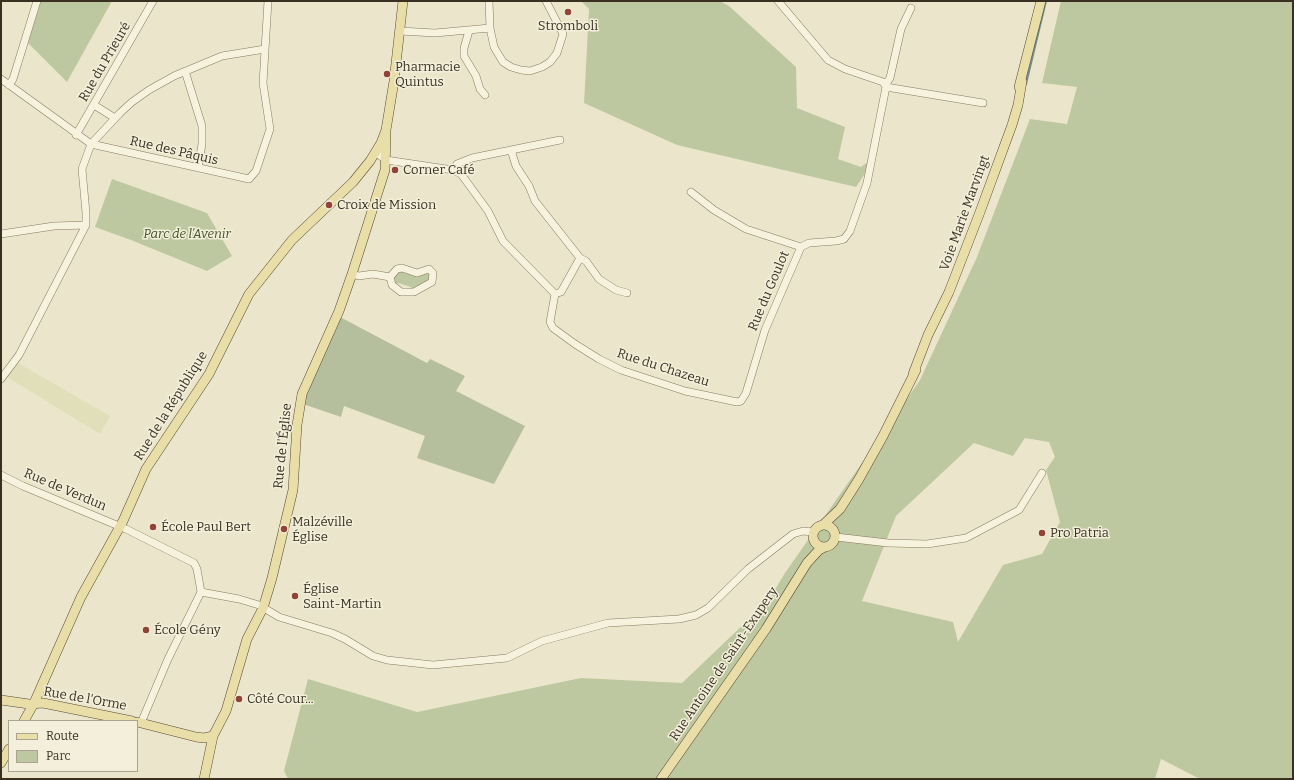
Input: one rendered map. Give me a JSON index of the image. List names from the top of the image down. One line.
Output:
{"streets":{"main road":["Voie Marie Marvingt","Rue de la République","Rue de l'Église","Rue Antoine de Saint-Exupery","Rue de l'Orme"],"street":["Rue du Prieuré","Rue des Pâquis","Rue du Goulot","Rue du Chazeau","Rue de Verdun"]},"crossings":[["Rue du Prieuré","Rue des Pâquis"],["Voie Marie Marvingt","Rue Antoine de Saint-Exupery"],["Rue du Goulot","Rue du Chazeau"],["Rue de la République","Rue de l'Église"],["Rue de la République","Rue de Verdun"],["Rue de la République","Rue de l'Orme"],["Rue de l'Église","Rue de l'Orme"]],"parks":["Parc de l’Avenir"],"places":["Stromboli","Pharmacie Quintus","Corner Café","Croix de Mission","École Paul Bert","Malzéville Église","Pro Patria","Église Saint-Martin","École Gény","Côté Cour..."],"legend":["Route","Parc"]}
